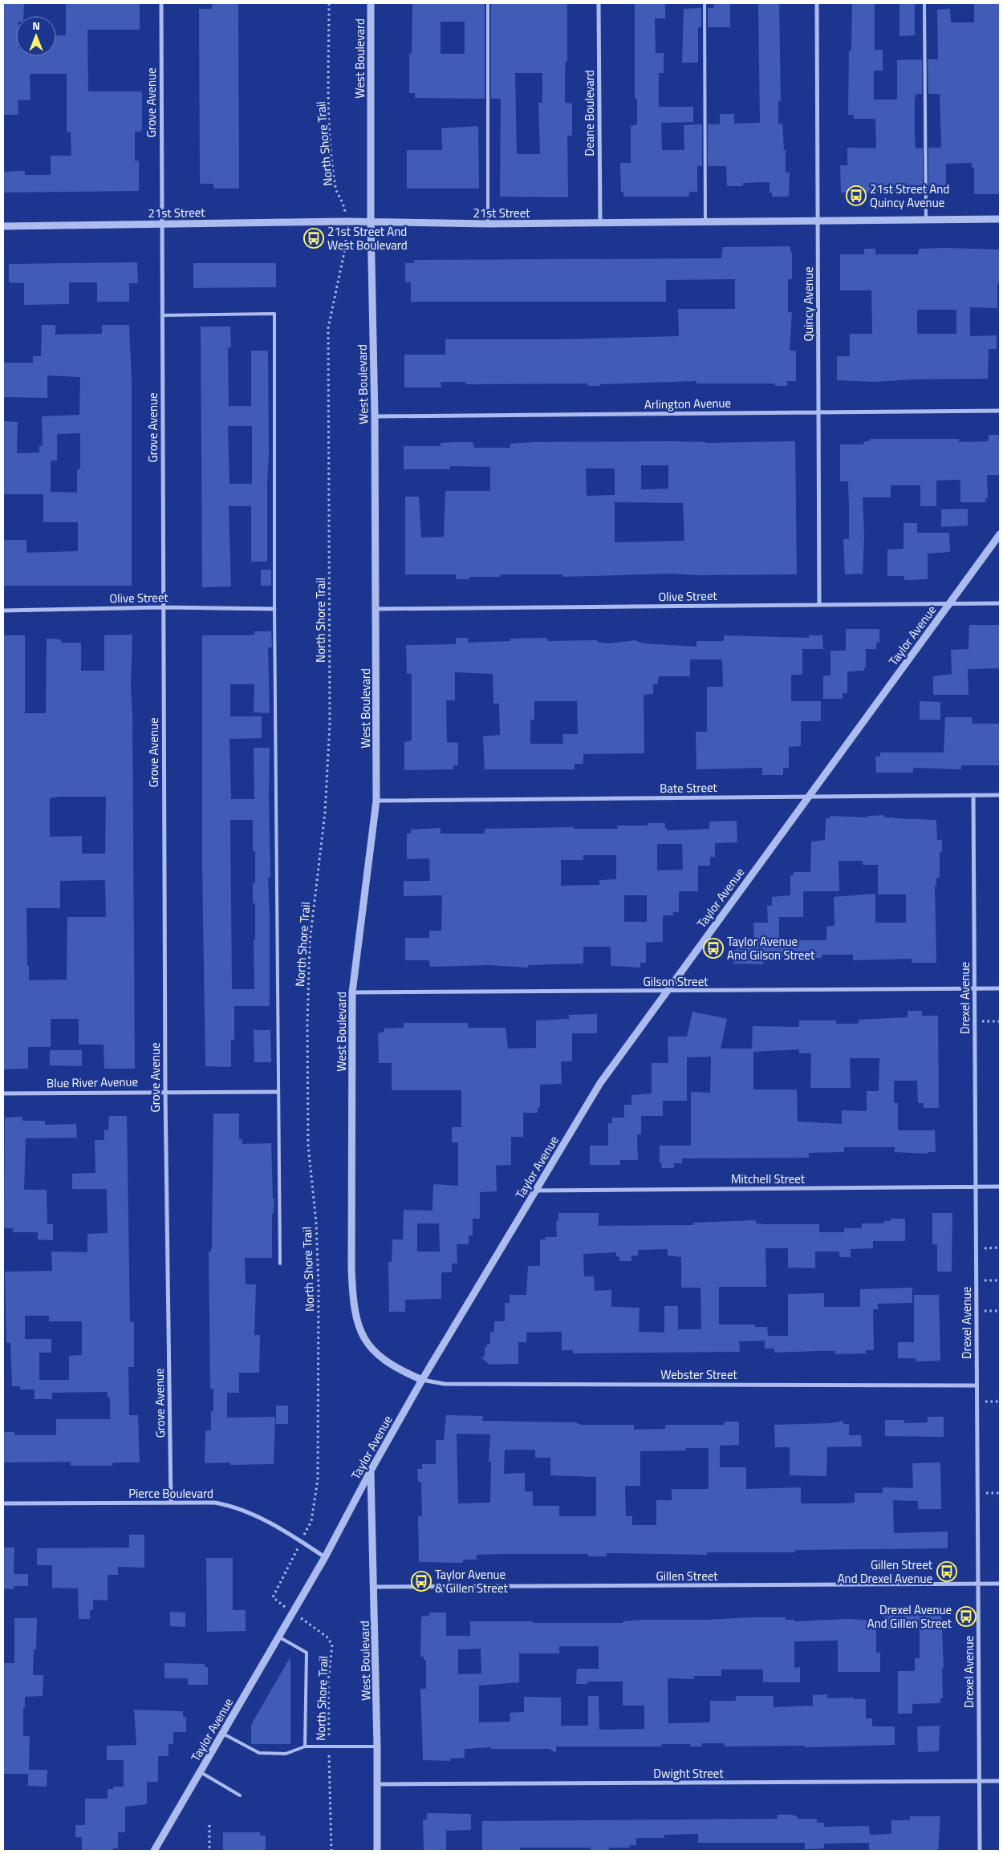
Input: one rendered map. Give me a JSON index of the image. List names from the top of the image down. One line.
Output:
{"streets":{"street":["West Boulevard","Grove Avenue","Deane Boulevard","21st Street","Quincy Avenue","Arlington Avenue","Olive Street","Taylor Avenue","Bate Street","Gilson Street","Drexel Avenue","Blue River Avenue","Mitchell Street","Webster Street","Pierce Boulevard","Gillen Street","Dwight Street"],"path":["North Shore Trail"]},"crossings":[["West Boulevard","21st Street"],["West Boulevard","Arlington Avenue"],["West Boulevard","Olive Street"],["West Boulevard","Taylor Avenue"],["West Boulevard","Bate Street"],["West Boulevard","Gilson Street"],["West Boulevard","Webster Street"],["West Boulevard","Gillen Street"],["West Boulevard","Dwight Street"],["Grove Avenue","21st Street"],["Grove Avenue","Olive Street"],["Grove Avenue","Blue River Avenue"],["Grove Avenue","Pierce Boulevard"],["Deane Boulevard","21st Street"],["North Shore Trail","21st Street"],["North Shore Trail","Taylor Avenue"],["North Shore Trail","Pierce Boulevard"],["21st Street","Quincy Avenue"],["Quincy Avenue","Arlington Avenue"],["Quincy Avenue","Olive Street"],["Olive Street","Taylor Avenue"],["Taylor Avenue","Bate Street"],["Taylor Avenue","Gilson Street"],["Taylor Avenue","Mitchell Street"],["Taylor Avenue","Webster Street"],["Taylor Avenue","Pierce Boulevard"],["Bate Street","Drexel Avenue"],["Gilson Street","Drexel Avenue"],["Drexel Avenue","Mitchell Street"],["Drexel Avenue","Webster Street"],["Drexel Avenue","Gillen Street"],["Drexel Avenue","Dwight Street"]],"places":{"bus stop":["21st Street And Quincy Avenue","21st Street And West Boulevard","Taylor Avenue And Gilson Street","Gillen Street And Drexel Avenue","Taylor Avenue & Gillen Street","Drexel Avenue And Gillen Street"]},"north":"top"}
